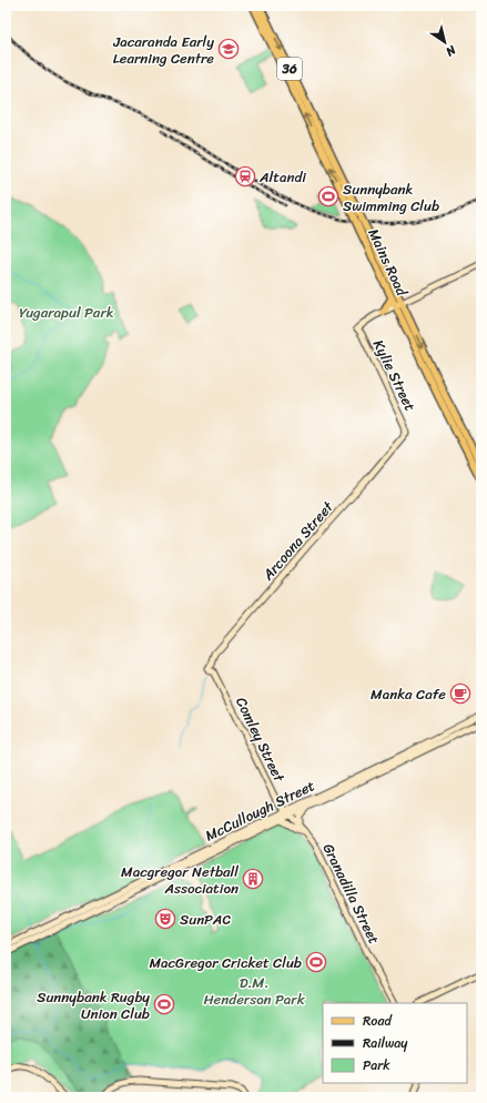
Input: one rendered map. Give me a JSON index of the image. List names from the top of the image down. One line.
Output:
{"streets":{"main road":["36","Mains Road"],"street":["Kylie Street","Arcoona Street","Comley Street","McCullough Street","Granadilla Street"]},"crossings":[["Kylie Street","Arcoona Street"],["Arcoona Street","Comley Street"],["Comley Street","McCullough Street"],["Comley Street","Granadilla Street"],["McCullough Street","Granadilla Street"]],"parks":["Yugarapul Park","D.M. Henderson Park"],"places":{"school or university":["Jacaranda Early Learning Centre"],"station":["Altandi"],"sports":["Sunnybank Swimming Club","MacGregor Cricket Club","Sunnybank Rugby Union Club"],"cafe":["Manka Cafe"],"building":["Macgregor Netball Association"],"theatre":["SunPAC"]},"legend":["Road","Railway","Park"],"north":"bottom right"}
